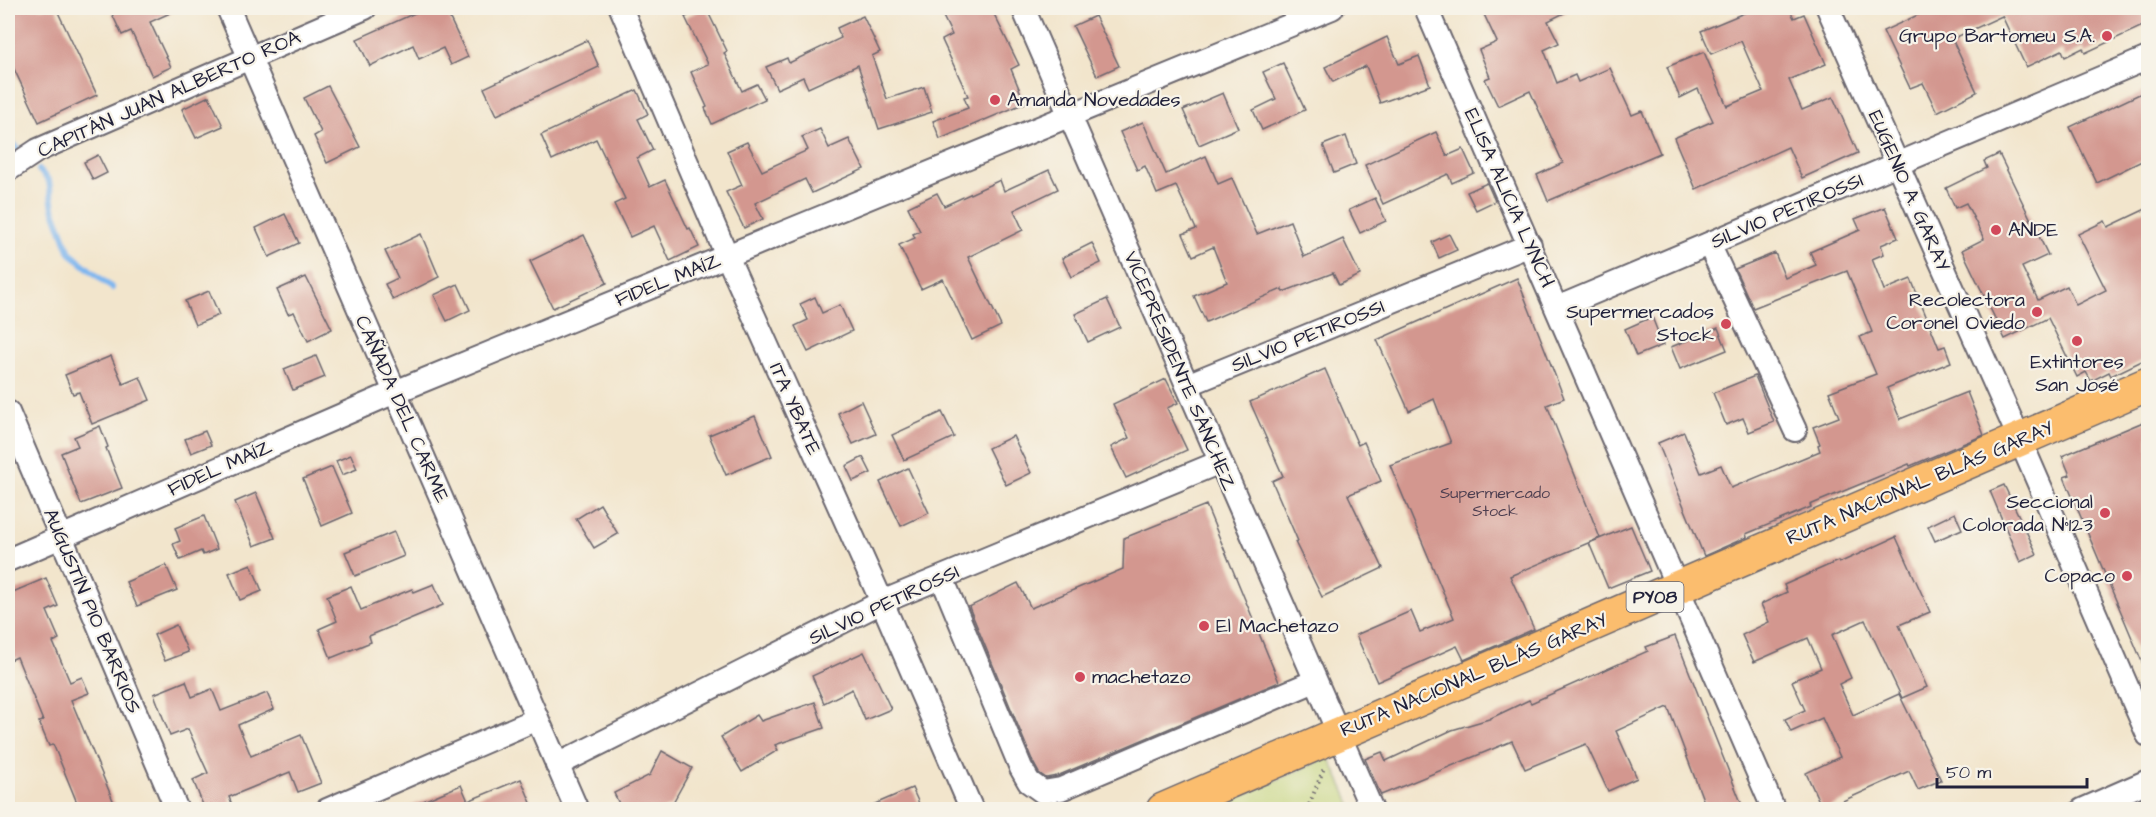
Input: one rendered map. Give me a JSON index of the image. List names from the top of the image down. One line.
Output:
{"streets":{"highway":["RUTA NACIONAL BLÁS GARAY","PY08"],"street":["CAPITÁN JUAN ALBERTO ROA","EUGENIO A. GARAY","ELISA ALICIA LYNCH","SILVIO PETIROSSI","FIDEL MAÍZ","VICEPRESIDENTE SÁNCHEZ","CAÑADA DEL CARME","ITA YBATE","AUGUSTÍN PIO BARRIOS"]},"crossings":[["CAPITÁN JUAN ALBERTO ROA","CAÑADA DEL CARME"],["EUGENIO A. GARAY","SILVIO PETIROSSI"],["EUGENIO A. GARAY","RUTA NACIONAL BLÁS GARAY"],["ELISA ALICIA LYNCH","SILVIO PETIROSSI"],["ELISA ALICIA LYNCH","RUTA NACIONAL BLÁS GARAY"],["SILVIO PETIROSSI","VICEPRESIDENTE SÁNCHEZ"],["SILVIO PETIROSSI","CAÑADA DEL CARME"],["SILVIO PETIROSSI","ITA YBATE"],["FIDEL MAÍZ","VICEPRESIDENTE SÁNCHEZ"],["FIDEL MAÍZ","CAÑADA DEL CARME"],["FIDEL MAÍZ","ITA YBATE"],["FIDEL MAÍZ","AUGUSTÍN PIO BARRIOS"],["VICEPRESIDENTE SÁNCHEZ","RUTA NACIONAL BLÁS GARAY"]],"places":["Grupo Bartomeu S.A.","Amanda Novedades","ANDE","Recolectora Coronel Oviedo","Supermercados Stock","Extintores San José","Seccional Colorada N°123","Copaco","El Machetazo","machetazo"],"house_numbers":["Supermercado Stock"],"scale_bar":"50 m"}
